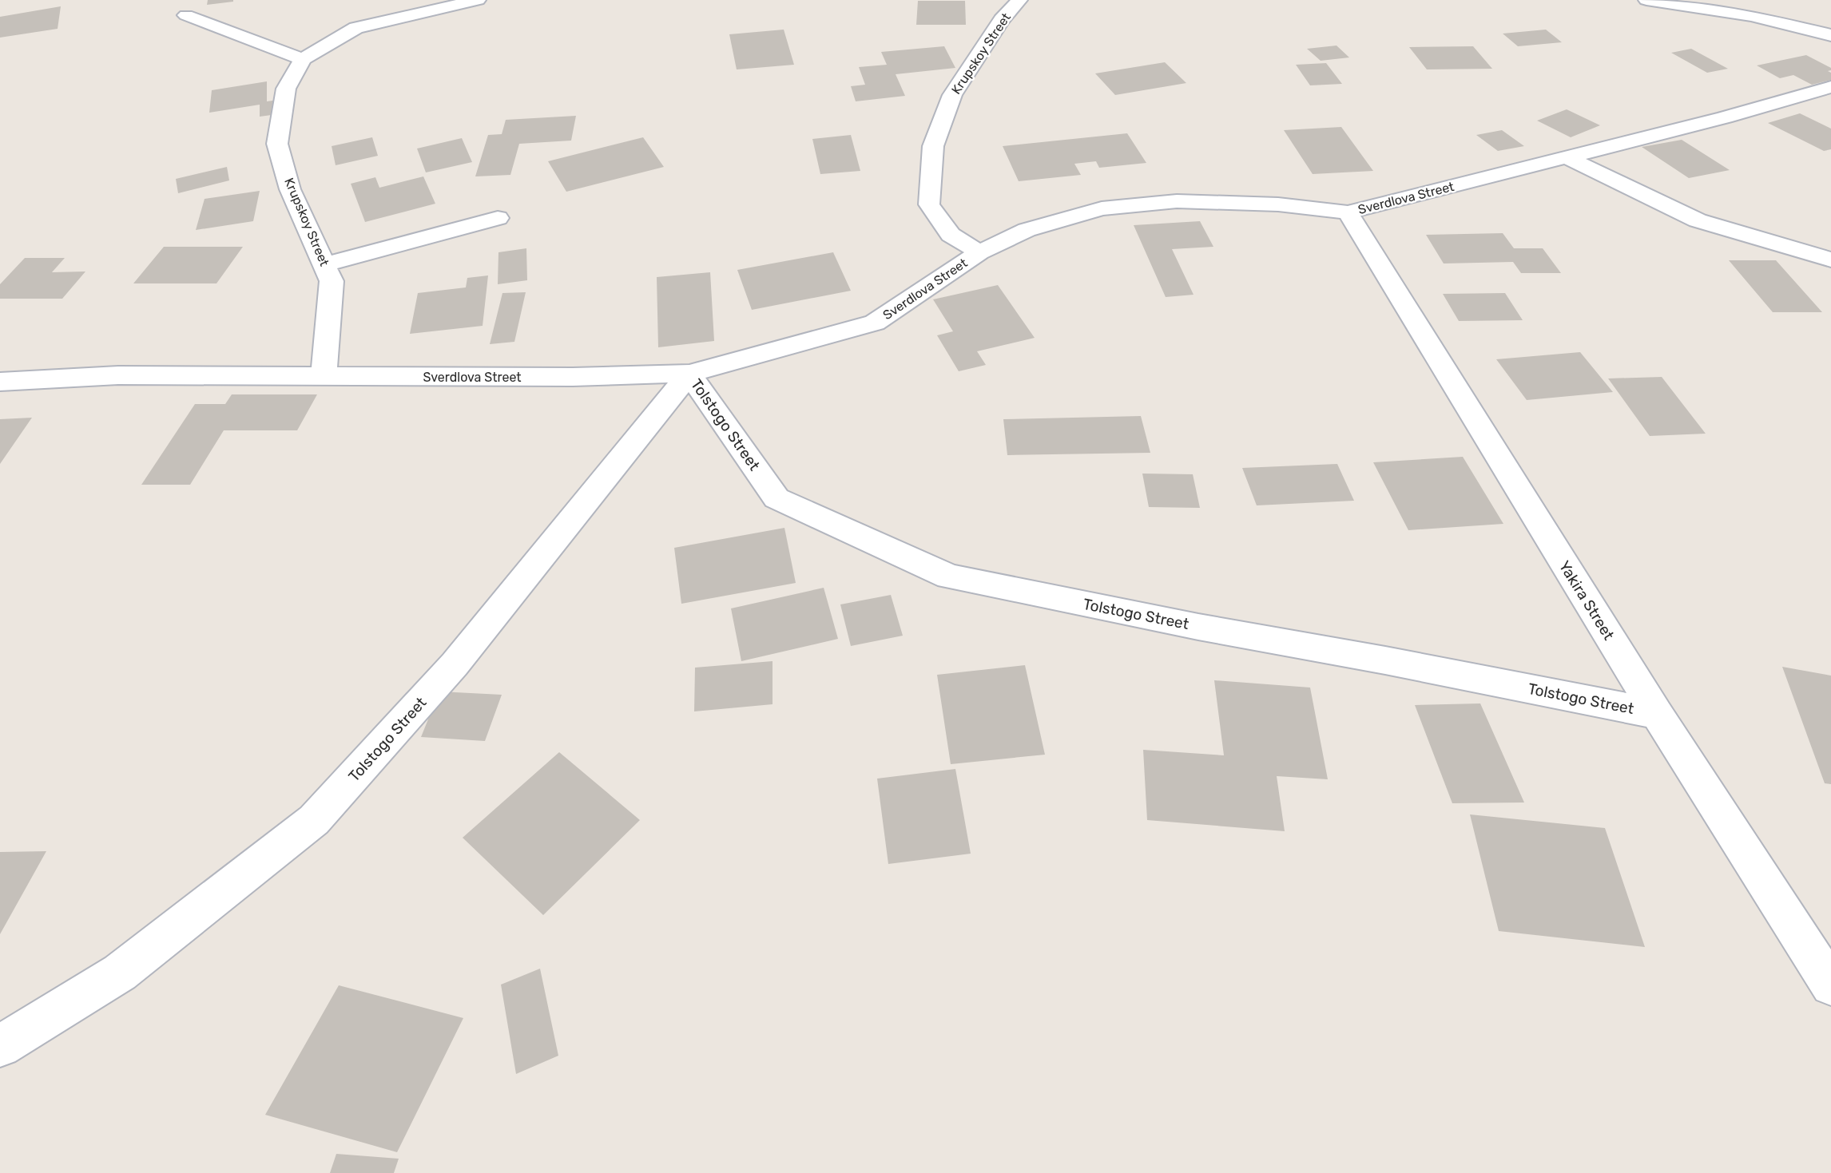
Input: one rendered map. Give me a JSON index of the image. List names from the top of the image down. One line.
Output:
{"streets":{"street":["Krupskoy Street","Sverdlova Street","Tolstogo Street","Yakira Street"]},"crossings":[["Krupskoy Street","Sverdlova Street"],["Sverdlova Street","Tolstogo Street"],["Sverdlova Street","Yakira Street"],["Tolstogo Street","Yakira Street"]]}
